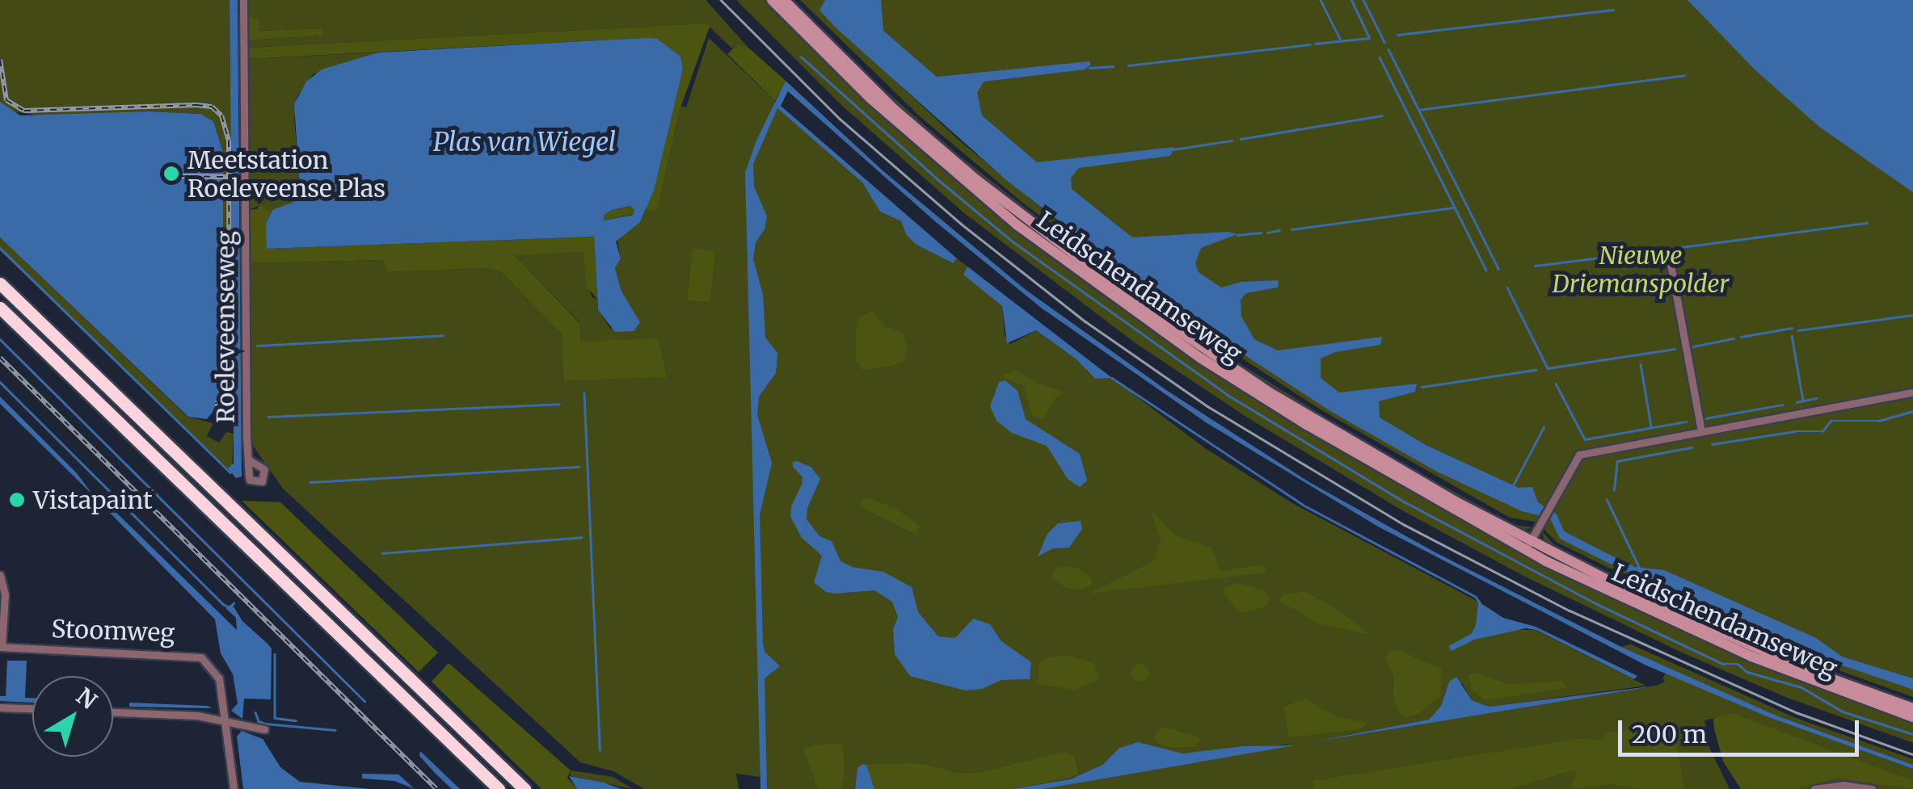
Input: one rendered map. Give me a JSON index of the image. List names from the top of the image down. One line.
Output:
{"streets":{"main road":["Leidschendamseweg"],"street":["Roeleveenseweg","Stoomweg"]},"water":["Plas van Wiegel"],"parks":["Nieuwe Driemanspolder"],"places":["Meetstation Roeleveense Plas","Vistapaint"],"scale_bar":"200 m","north":"top right"}
